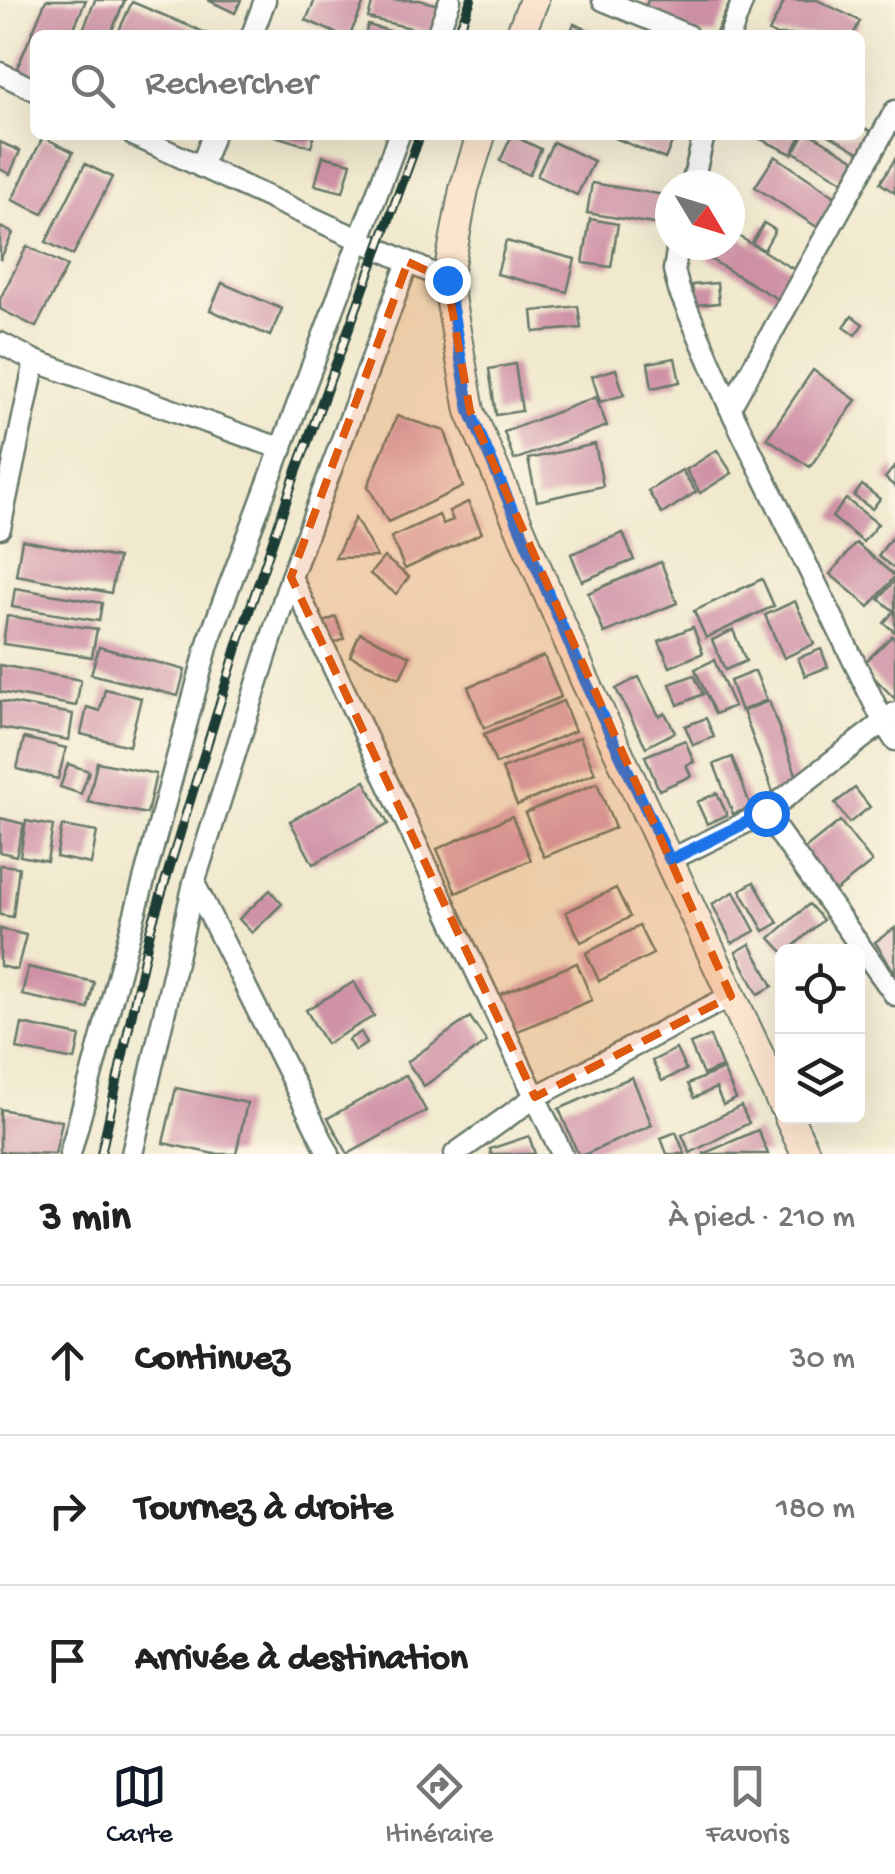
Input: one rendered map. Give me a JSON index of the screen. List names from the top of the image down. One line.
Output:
{"north":"bottom right","page":{"search":"Rechercher","heading":["3 min","À pied · 210 m"],"list":[["Continuez","30 m"],["Tournez à droite","180 m"],"Arrivée à destination"],"nav":["Carte","Itinéraire","Favoris"]}}
